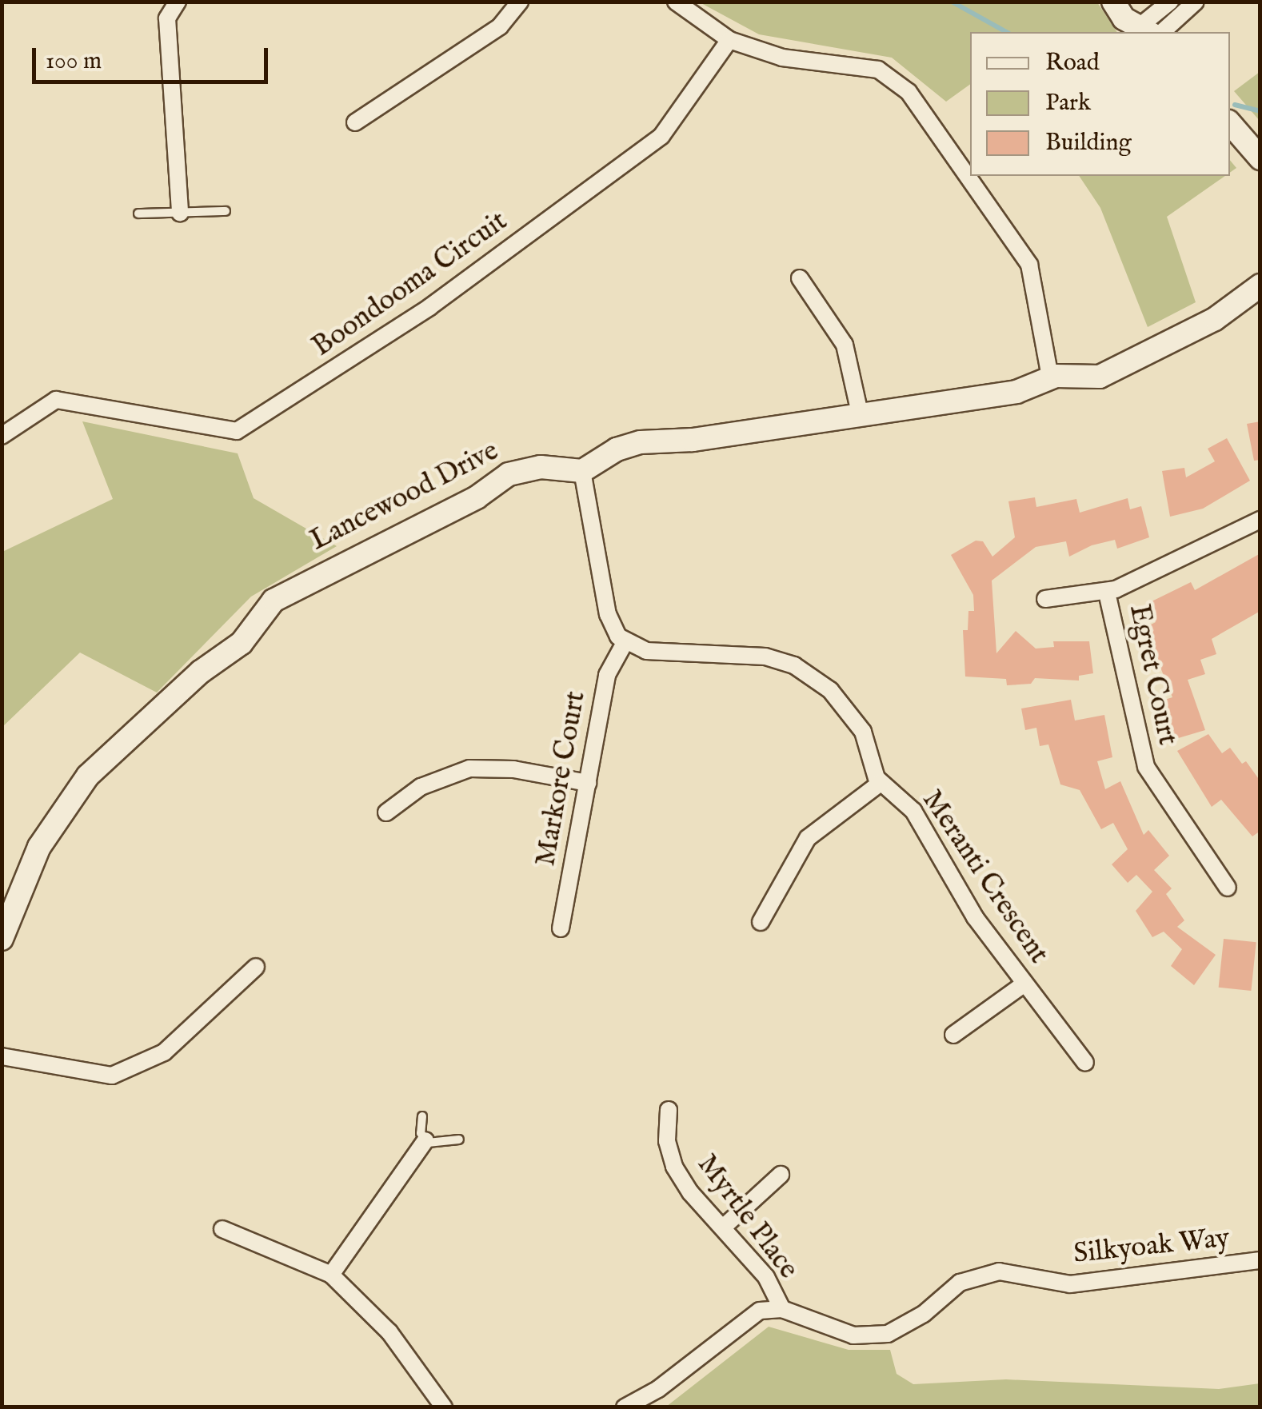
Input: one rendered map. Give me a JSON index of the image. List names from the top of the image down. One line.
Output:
{"streets":{"street":["Boondooma Circuit","Lancewood Drive","Egret Court","Markore Court","Meranti Crescent","Myrtle Place","Silkyoak Way"]},"crossings":[["Markore Court","Meranti Crescent"],["Myrtle Place","Silkyoak Way"]],"legend":["Road","Park","Building"],"scale_bar":"100 m"}
